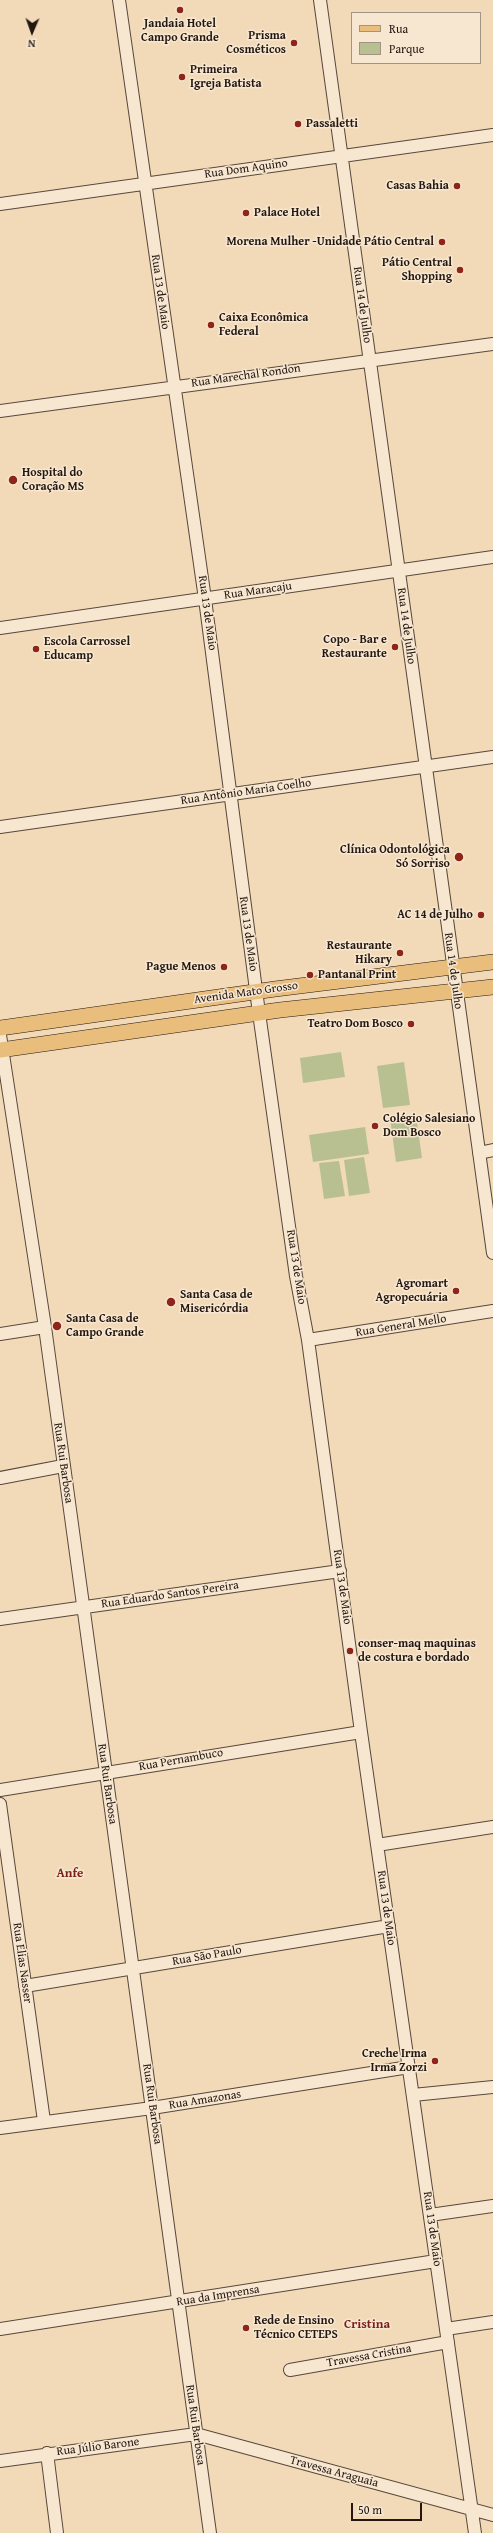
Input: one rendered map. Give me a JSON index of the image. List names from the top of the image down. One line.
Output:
{"streets":{"main road":["Avenida Mato Grosso"],"street":["Rua Dom Aquino","Rua 13 de Maio","Rua 14 de Julho","Rua Marechal Rondon","Rua Maracaju","Rua Antônio Maria Coelho","Rua General Mello","Rua Rui Barbosa","Rua Eduardo Santos Pereira","Rua Pernambuco","Rua São Paulo","Rua Elias Nasser","Rua Amazonas","Rua da Imprensa","Travessa Cristina","Rua Júlio Barone","Travessa Araguaia"]},"crossings":[["Rua Dom Aquino","Rua 13 de Maio"],["Rua Dom Aquino","Rua 14 de Julho"],["Rua 13 de Maio","Rua Marechal Rondon"],["Rua 13 de Maio","Rua Maracaju"],["Rua 13 de Maio","Rua Antônio Maria Coelho"],["Rua 13 de Maio","Avenida Mato Grosso"],["Rua 13 de Maio","Rua General Mello"],["Rua 13 de Maio","Rua Eduardo Santos Pereira"],["Rua 13 de Maio","Rua Pernambuco"],["Rua 13 de Maio","Rua São Paulo"],["Rua 13 de Maio","Rua Amazonas"],["Rua 13 de Maio","Rua da Imprensa"],["Rua 13 de Maio","Travessa Cristina"],["Rua 13 de Maio","Travessa Araguaia"],["Rua 14 de Julho","Rua Marechal Rondon"],["Rua 14 de Julho","Rua Maracaju"],["Rua 14 de Julho","Rua Antônio Maria Coelho"],["Rua 14 de Julho","Avenida Mato Grosso"],["Avenida Mato Grosso","Rua Rui Barbosa"],["Rua Rui Barbosa","Rua Eduardo Santos Pereira"],["Rua Rui Barbosa","Rua Pernambuco"],["Rua Rui Barbosa","Rua São Paulo"],["Rua Rui Barbosa","Rua Amazonas"],["Rua Rui Barbosa","Rua da Imprensa"],["Rua Rui Barbosa","Rua Júlio Barone"],["Rua Rui Barbosa","Travessa Araguaia"],["Rua São Paulo","Rua Elias Nasser"],["Rua Elias Nasser","Rua Amazonas"],["Rua Júlio Barone","Travessa Araguaia"]],"districts":["Anfe","Cristina"],"places":["Jandaia Hotel Campo Grande","Prisma Cosméticos","Primeira Igreja Batista","Passaletti","Casas Bahia","Palace Hotel","Morena Mulher -Unidade Pátio Central","Pátio Central Shopping","Caixa Econômica Federal","Hospital do Coração MS","Copo - Bar e Restaurante","Escola Carrossel Educamp","Clínica Odontológica Só Sorriso","AC 14 de Julho","Restaurante Hikary","Pague Menos","Pantanal Print","Teatro Dom Bosco","Colégio Salesiano Dom Bosco","Agromart Agropecuária","Santa Casa de Misericórdia","Santa Casa de Campo Grande","conser-maq maquinas de costura e bordado","Creche Irma Irma Zorzi","Rede de Ensino Técnico CETEPS"],"legend":["Rua","Parque"],"scale_bar":"50 m","north":"bottom"}
